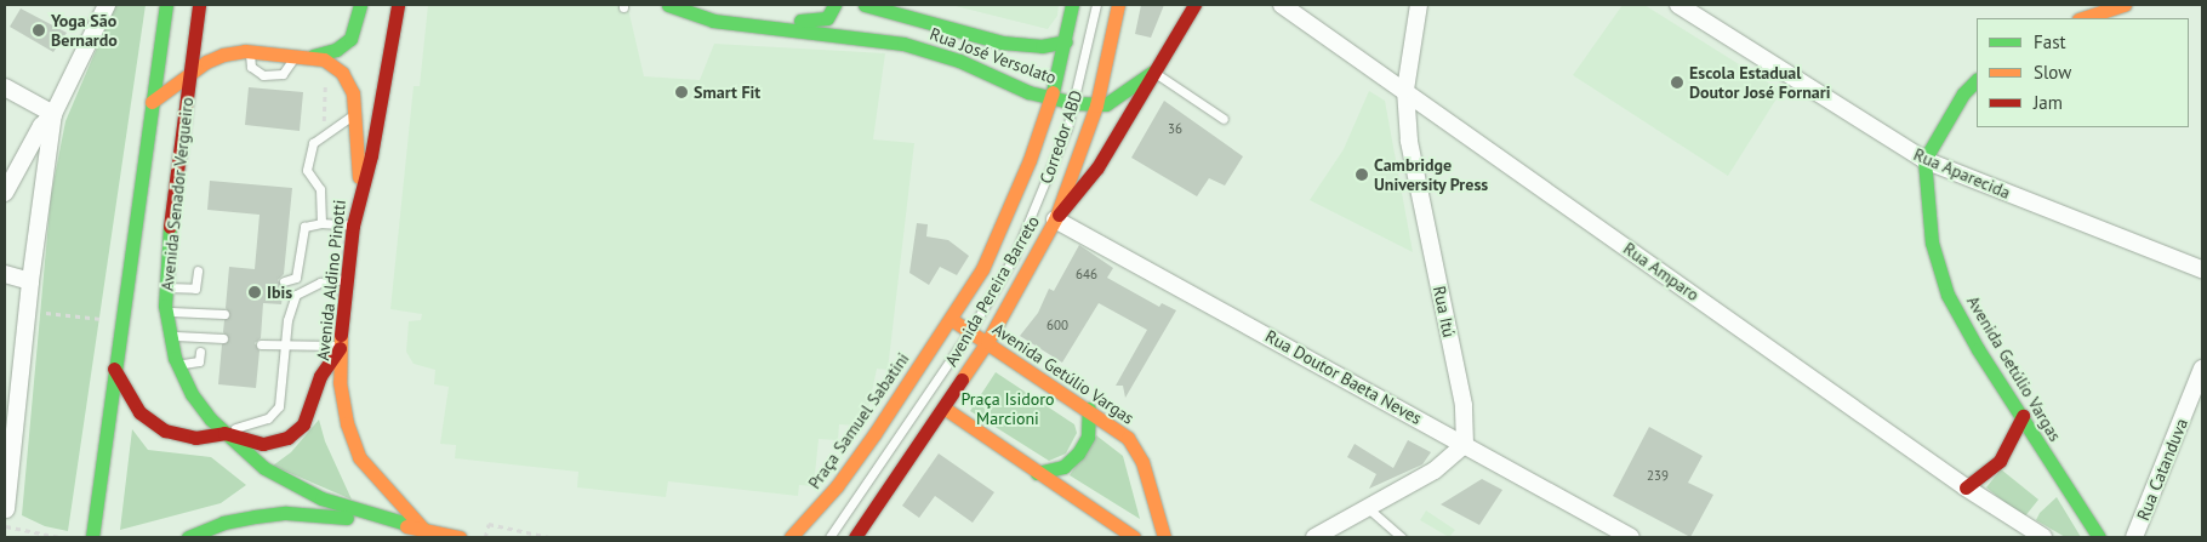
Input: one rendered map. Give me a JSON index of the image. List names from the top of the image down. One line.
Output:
{"streets":{"main road":["Rua José Versolato","Avenida Senador Vergueiro","Avenida Aldino Pinotti","Avenida Pereira Barreto","Avenida Getúlio Vargas","Praça Samuel Sabatini"],"street":["Rua Aparecida","Rua Amparo","Rua Itú","Rua Doutor Baeta Neves","Rua Catanduva"],"lane":["Corredor ABD"]},"crossings":[["Rua José Versolato","Corredor ABD"],["Rua José Versolato","Avenida Pereira Barreto"],["Corredor ABD","Avenida Getúlio Vargas"],["Rua Aparecida","Avenida Getúlio Vargas"],["Avenida Senador Vergueiro","Avenida Aldino Pinotti"],["Rua Amparo","Rua Itú"],["Avenida Pereira Barreto","Avenida Getúlio Vargas"],["Avenida Pereira Barreto","Rua Doutor Baeta Neves"],["Avenida Pereira Barreto","Praça Samuel Sabatini"],["Rua Itú","Rua Doutor Baeta Neves"],["Avenida Getúlio Vargas","Praça Samuel Sabatini"]],"parks":["Praça Isidoro Marcioni"],"places":["Yoga São Bernardo","Escola Estadual Doutor José Fornari","Smart Fit","Cambridge University Press","Ibis"],"house_numbers":["36","646","600","239"],"legend":["Fast","Slow","Jam"]}
